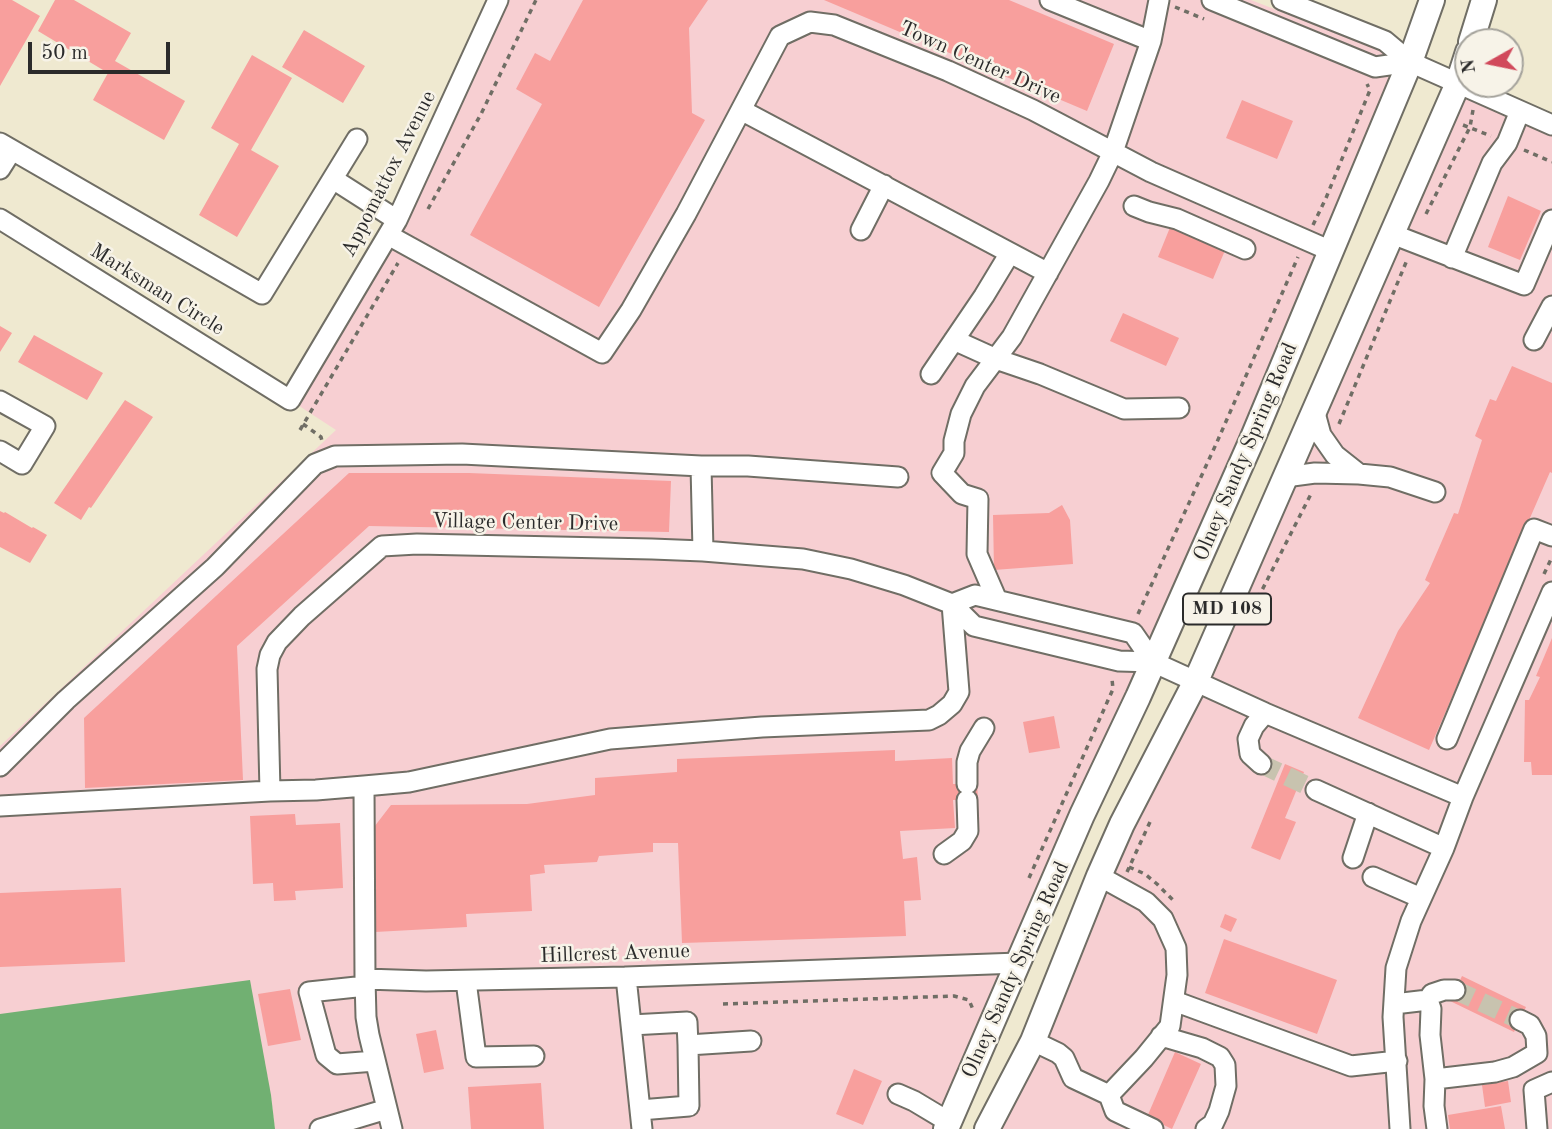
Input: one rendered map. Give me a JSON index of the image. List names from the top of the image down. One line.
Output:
{"streets":{"main road":["Olney Sandy Spring Road","MD 108"],"street":["Town Center Drive","Appomattox Avenue","Marksman Circle","Village Center Drive","Hillcrest Avenue"]},"crossings":[["Town Center Drive","Appomattox Avenue"],["Town Center Drive","Olney Sandy Spring Road"],["Appomattox Avenue","Marksman Circle"],["Olney Sandy Spring Road","Village Center Drive"],["Olney Sandy Spring Road","Hillcrest Avenue"]],"scale_bar":"50 m","north":"left"}
